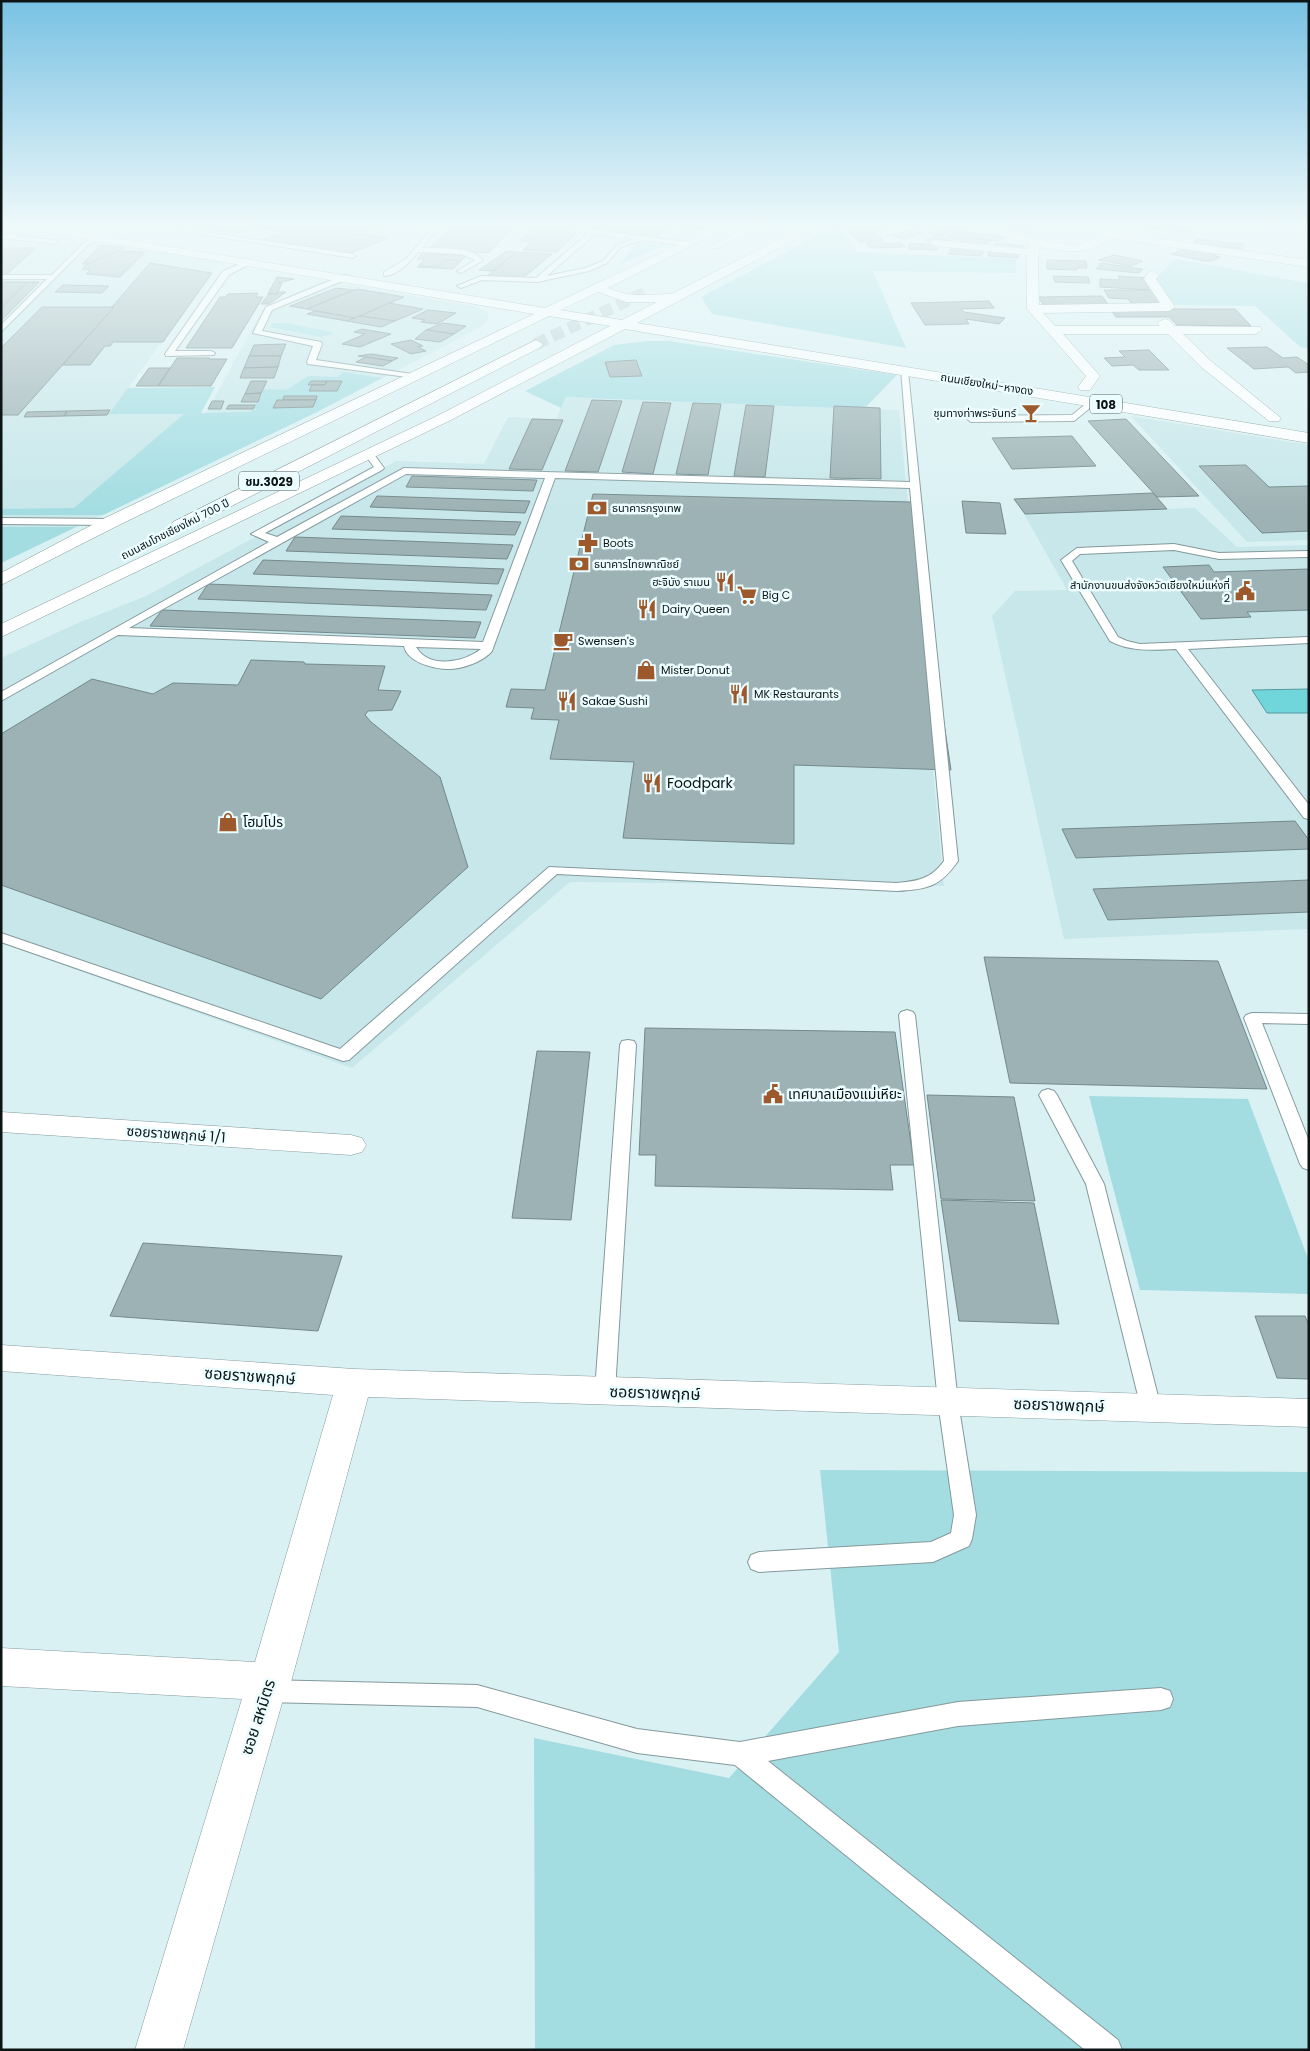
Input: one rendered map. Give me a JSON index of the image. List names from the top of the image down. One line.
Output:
{"streets":{"main road":["ถนนเชียงใหม่-หางดง","108","ชม.3029","ถนนสมโภชเชียงใหม่ 700 ปี","ซอยราชพฤกษ์ 1/1","ซอยราชพฤกษ์","ซอย สหมิตร"]},"crossings":[["ซอยราชพฤกษ์","ซอย สหมิตร"]],"places":{"bar":["ชุมทางท่าพระจันทร์"],"bank":["ธนาคารกรุงเทพ","ธนาคารไทยพาณิชย์"],"pharmacy":["Boots"],"restaurant":["ฮะจิบัง ราเมน","Dairy Queen","MK Restaurants","Sakae Sushi","Foodpark"],"public building":["สำนักงานขนส่งจังหวัดเชียงใหม่แห่งที่ 2","เทศบาลเมืองแม่เหียะ"],"supermarket":["Big C"],"cafe":["Swensen's"],"shop":["Mister Donut","โฮมโปร"]}}
